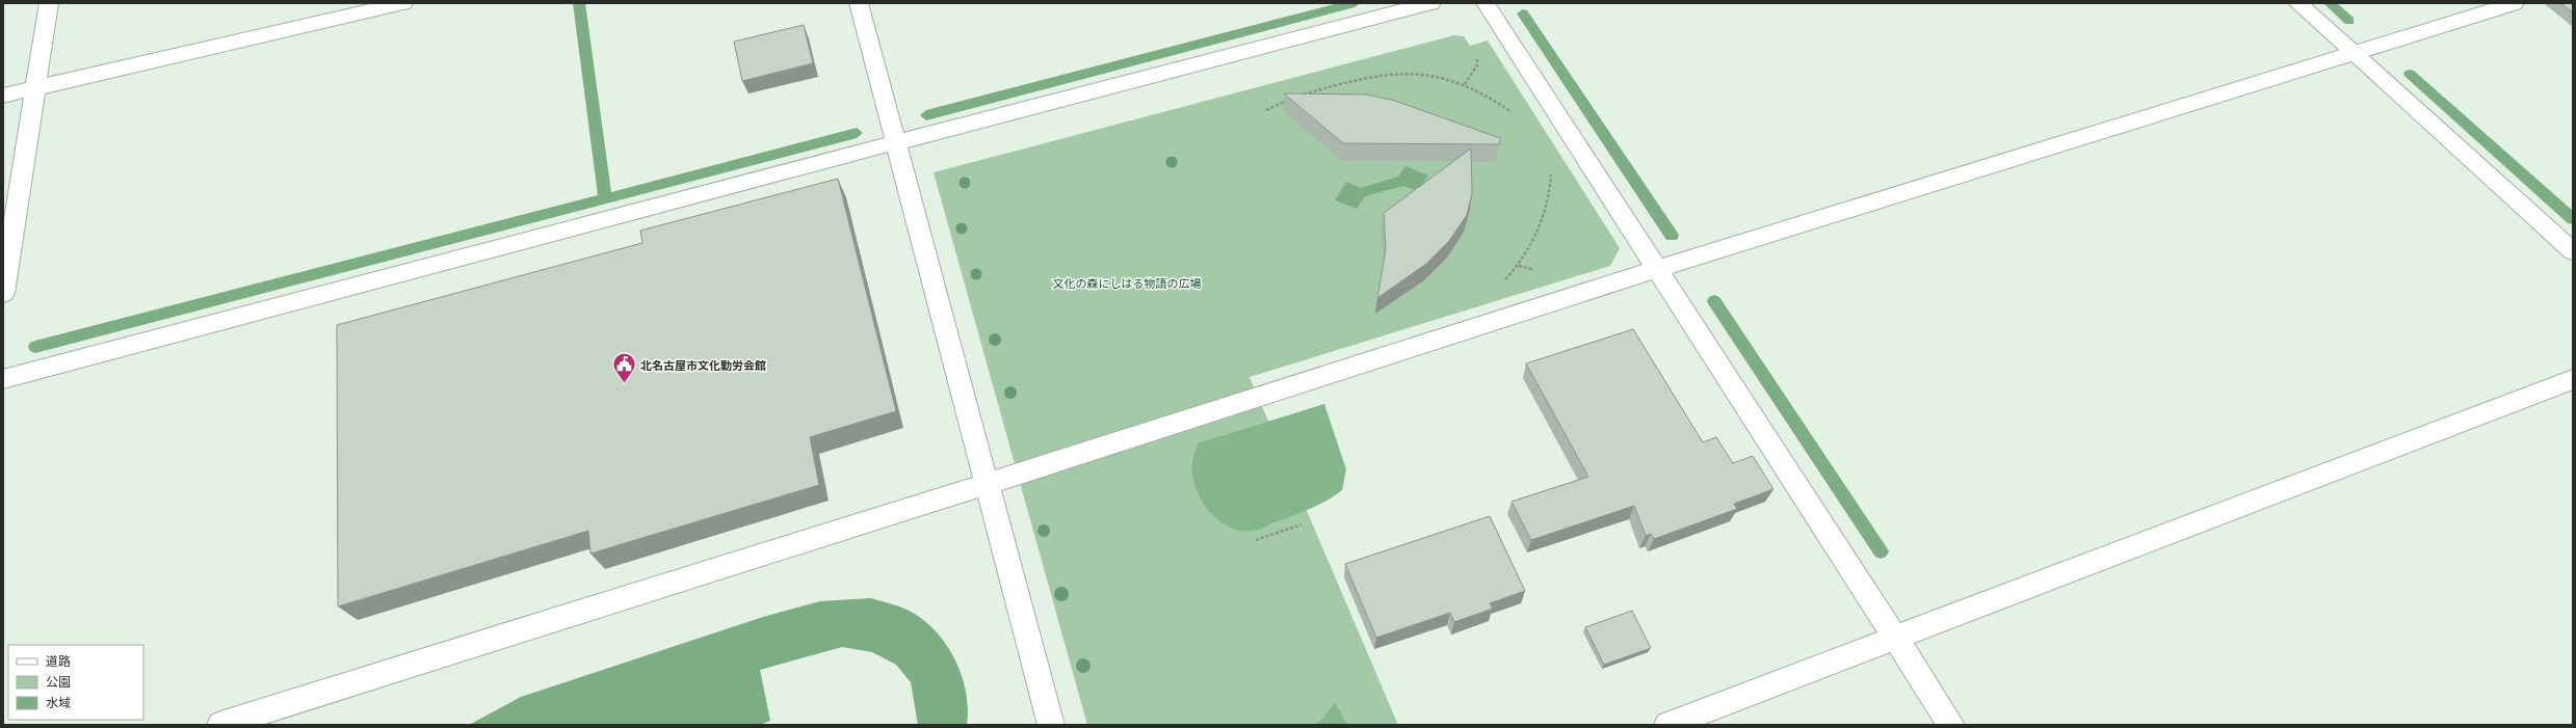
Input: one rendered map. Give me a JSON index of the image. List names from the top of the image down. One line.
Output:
{"parks":["文化の森にしはる物語の広場"],"places":{"public building":["北名古屋市文化勤労会館"]},"legend":["道路","公園","水域"]}
